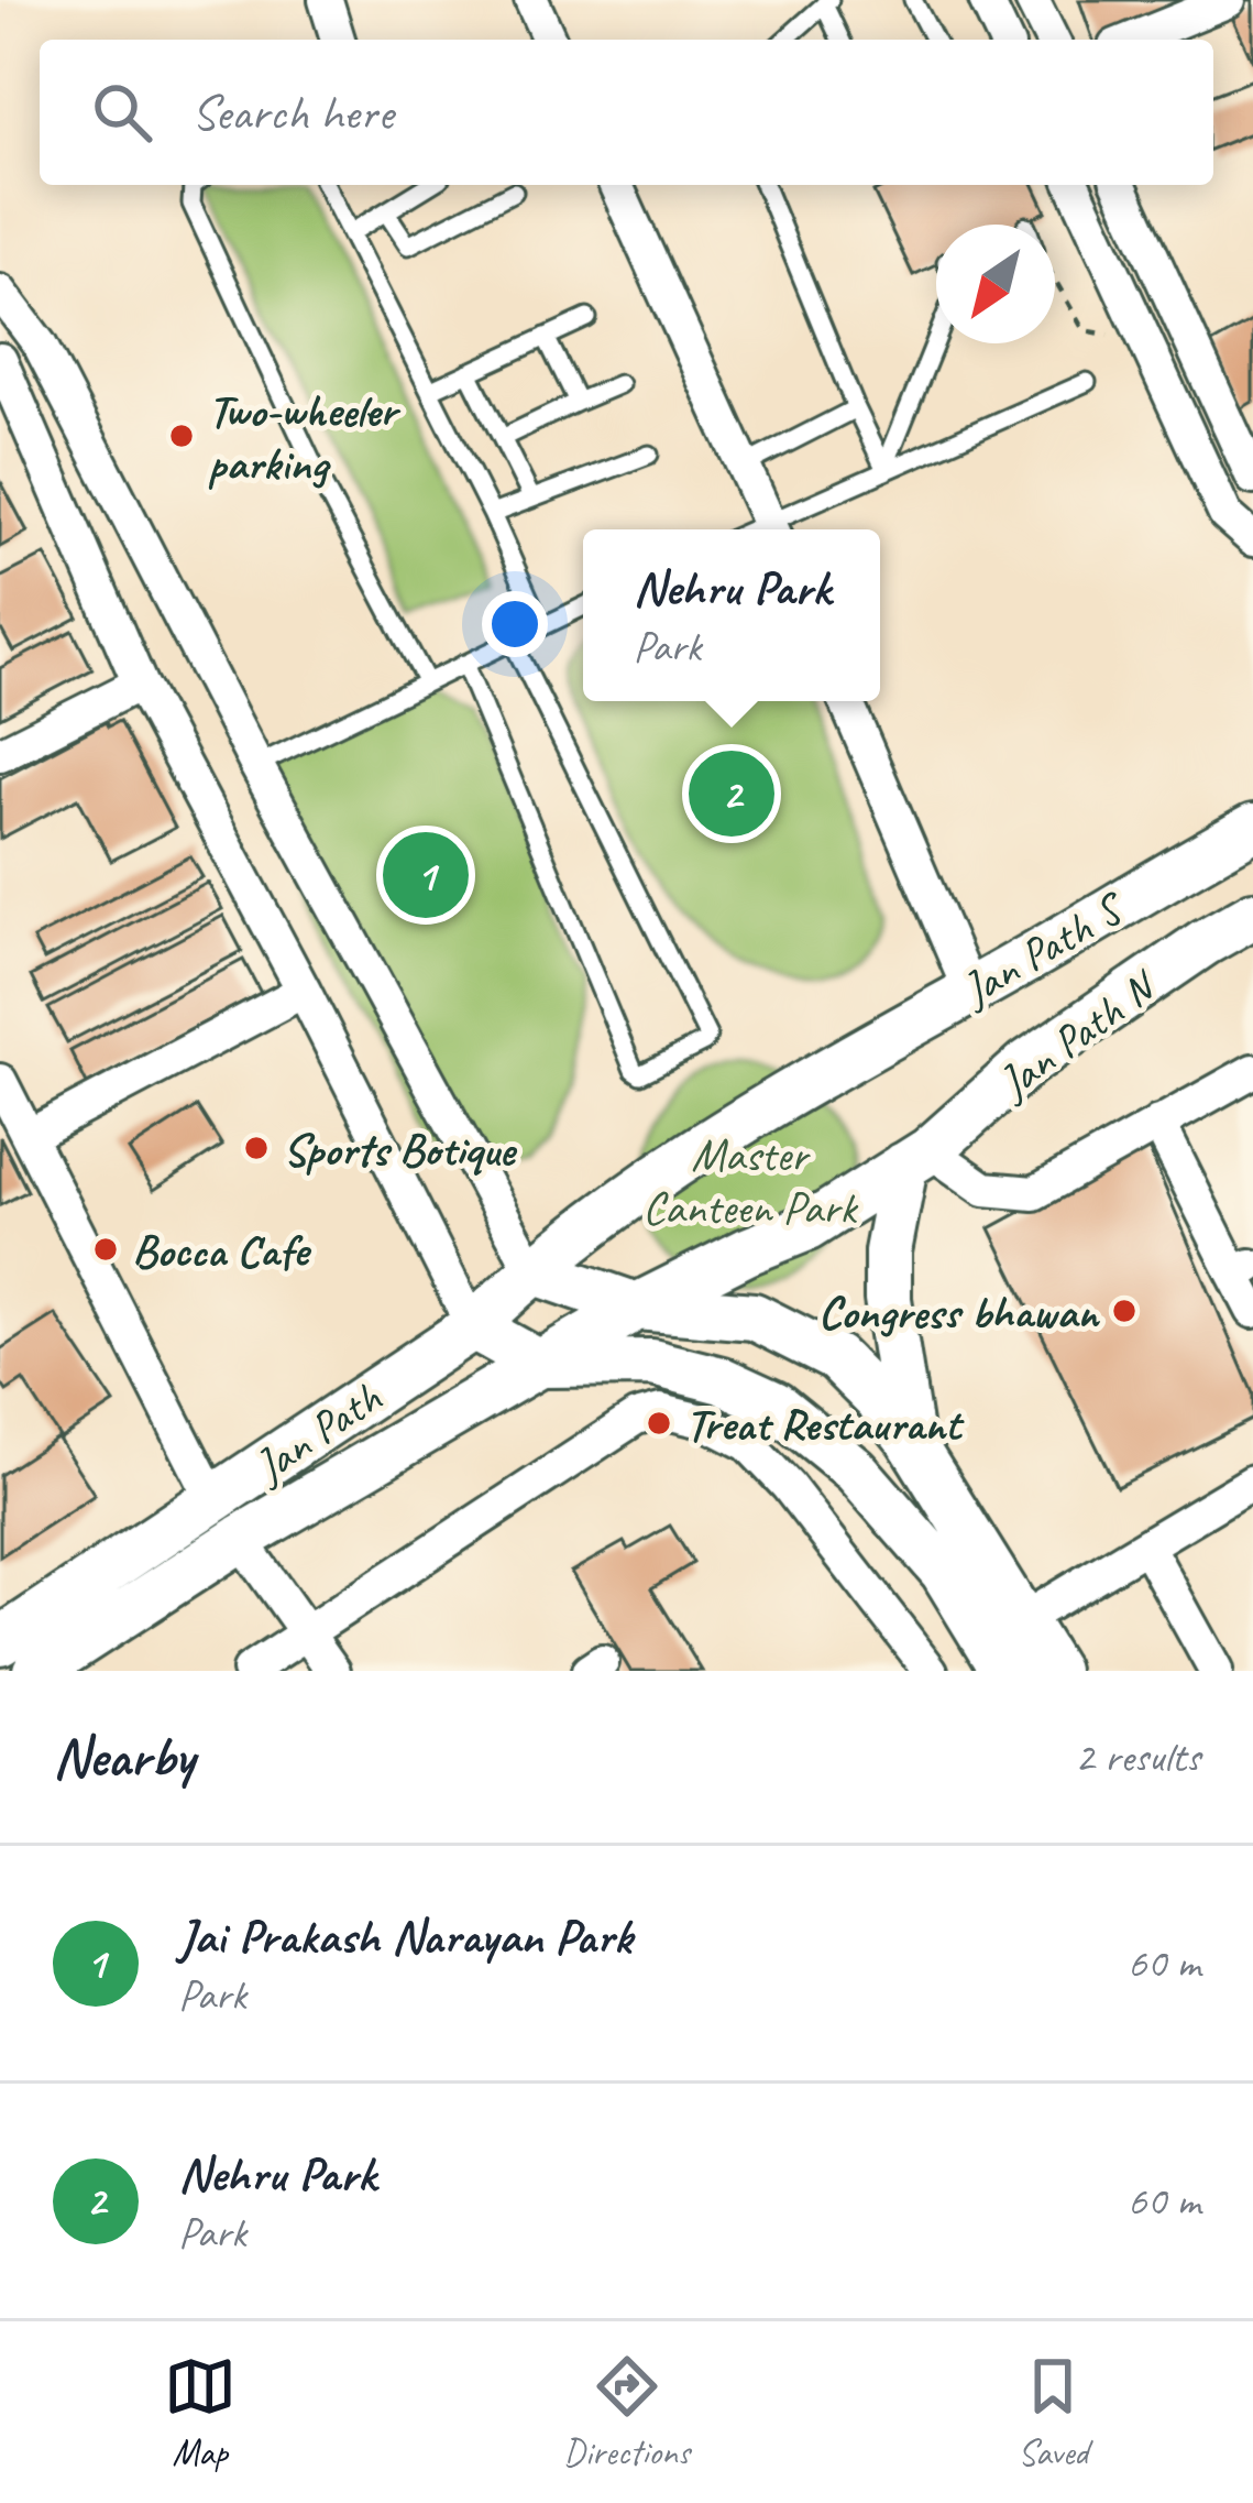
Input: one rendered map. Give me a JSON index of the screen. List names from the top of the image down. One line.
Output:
{"streets":{"main road":["Jan Path S","Jan Path N","Jan Path"]},"crossings":[["Jan Path S","Jan Path"],["Jan Path N","Jan Path"]],"parks":["Master Canteen Park"],"places":["Two-wheeler parking","Sports Botique","Bocca Cafe","Congress bhawan","Treat Restaurant"],"north":"bottom left","page":{"search":"Search here","popup":["Nehru Park","Park"],"pins":["2","1"],"heading":["Nearby","2 results"],"list":[{"mark":"1","name":"Jai Prakash Narayan Park","note":"Park","value":"60 m"},{"mark":"2","name":"Nehru Park","note":"Park","value":"60 m"}],"nav":["Map","Directions","Saved"]}}
